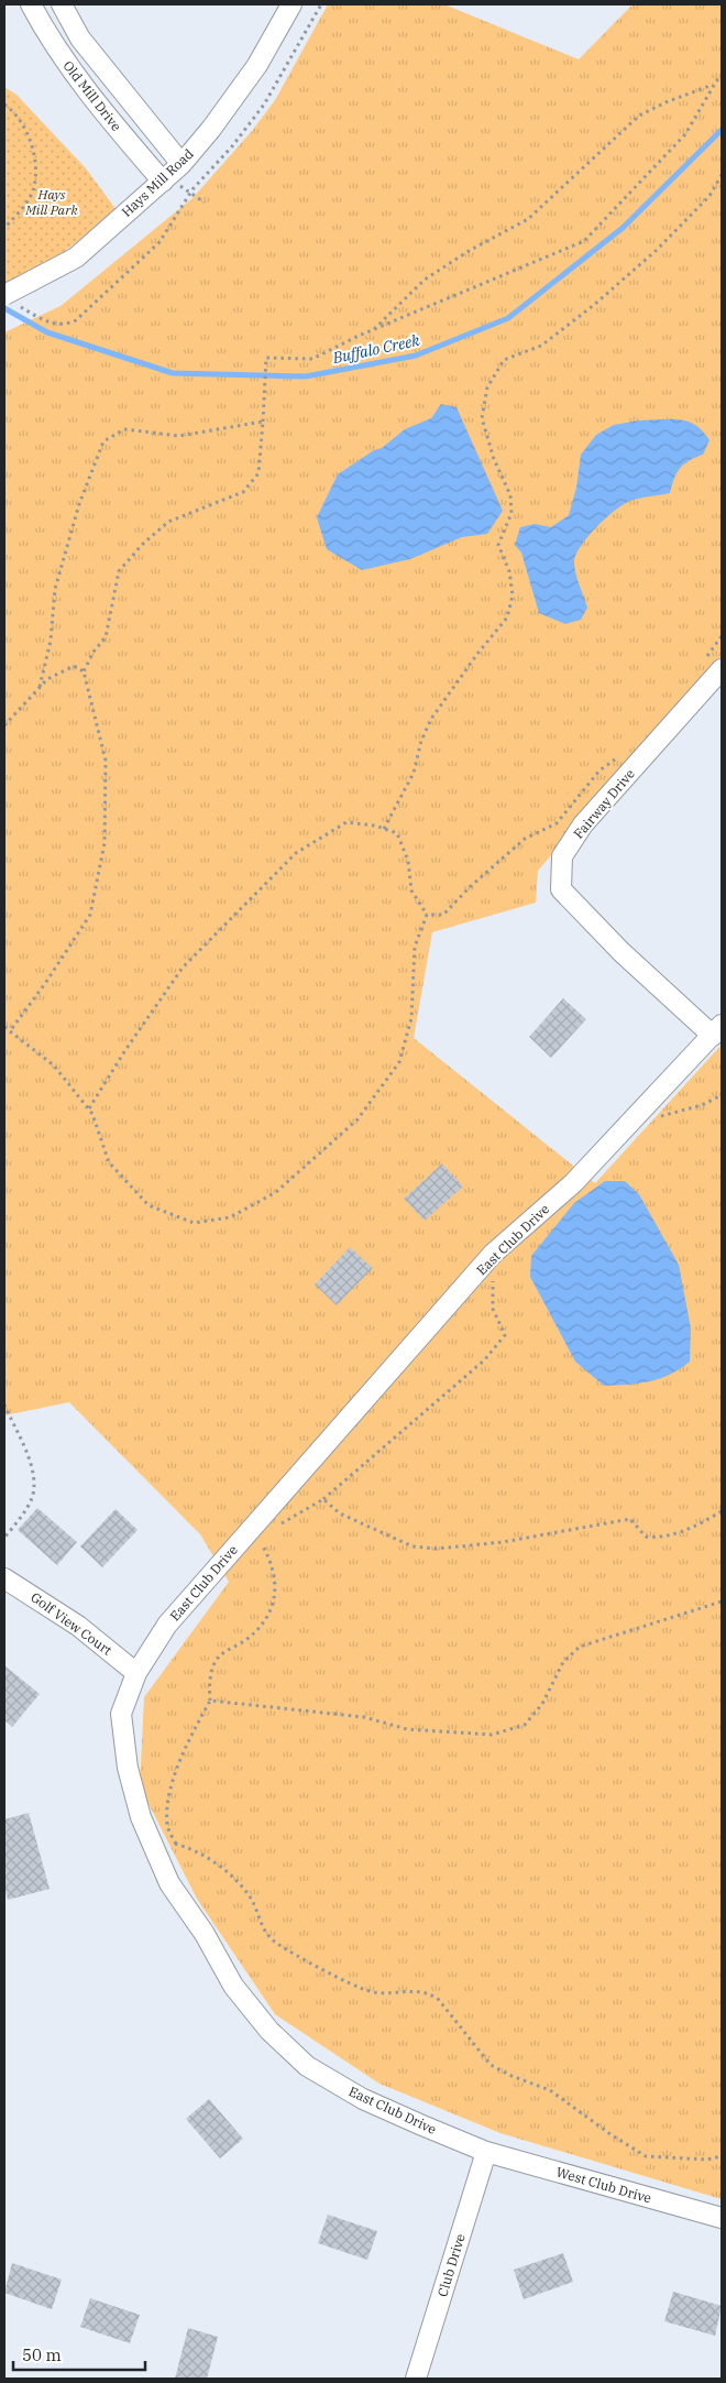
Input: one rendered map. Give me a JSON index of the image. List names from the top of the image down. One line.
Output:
{"streets":{"street":["Old Mill Drive","Hays Mill Road","Fairway Drive","East Club Drive","Golf View Court","West Club Drive","Club Drive"]},"crossings":[["Old Mill Drive","Hays Mill Road"],["Fairway Drive","East Club Drive"],["East Club Drive","Golf View Court"],["East Club Drive","West Club Drive"],["East Club Drive","Club Drive"],["West Club Drive","Club Drive"]],"water":["Buffalo Creek"],"parks":["Hays Mill Park"],"scale_bar":"50 m"}
